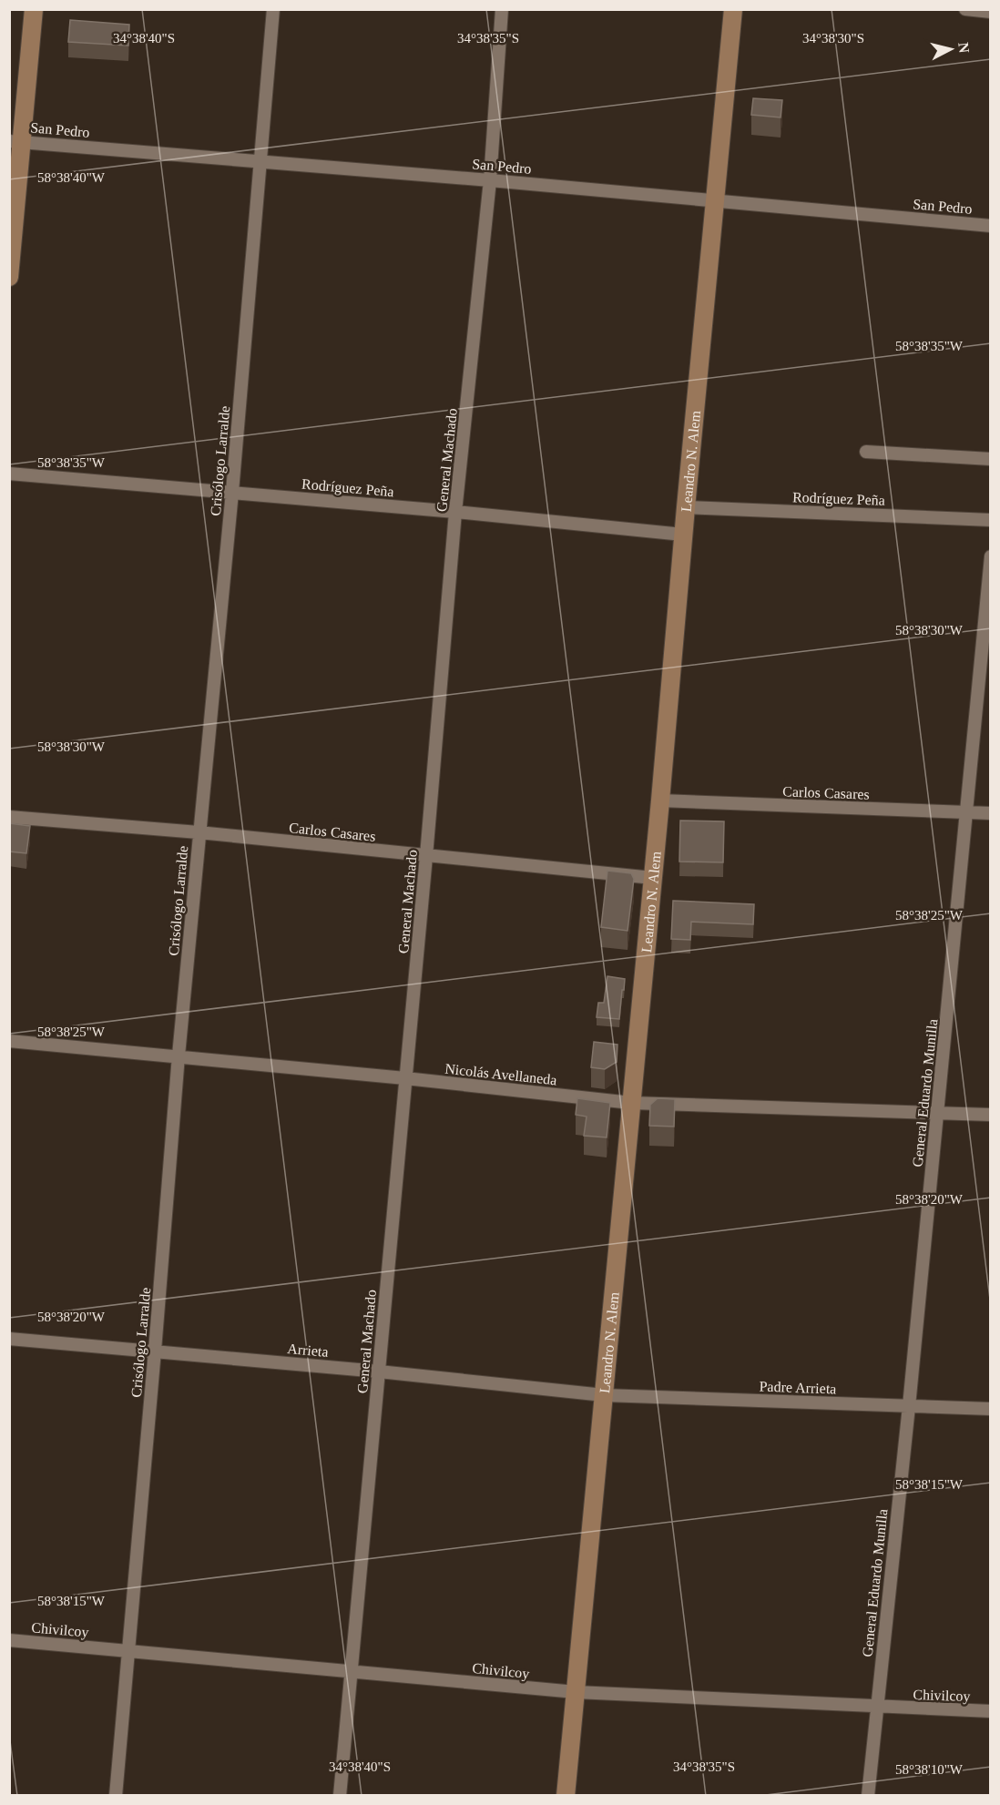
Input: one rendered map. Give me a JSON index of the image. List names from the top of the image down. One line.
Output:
{"streets":{"street":["San Pedro","General Machado","Crisólogo Larralde","Leandro N. Alem","Rodríguez Peña","Carlos Casares","Nicolás Avellaneda","General Eduardo Munilla","Arrieta","Padre Arrieta","Chivilcoy"]},"crossings":[["San Pedro","General Machado"],["San Pedro","Crisólogo Larralde"],["San Pedro","Leandro N. Alem"],["General Machado","Rodríguez Peña"],["General Machado","Carlos Casares"],["General Machado","Nicolás Avellaneda"],["General Machado","Arrieta"],["General Machado","Chivilcoy"],["Crisólogo Larralde","Rodríguez Peña"],["Crisólogo Larralde","Carlos Casares"],["Crisólogo Larralde","Nicolás Avellaneda"],["Crisólogo Larralde","Arrieta"],["Crisólogo Larralde","Chivilcoy"],["Leandro N. Alem","Rodríguez Peña"],["Leandro N. Alem","Carlos Casares"],["Leandro N. Alem","Nicolás Avellaneda"],["Leandro N. Alem","Arrieta"],["Leandro N. Alem","Padre Arrieta"],["Leandro N. Alem","Chivilcoy"],["Carlos Casares","General Eduardo Munilla"],["Nicolás Avellaneda","General Eduardo Munilla"],["General Eduardo Munilla","Padre Arrieta"],["General Eduardo Munilla","Chivilcoy"],["Arrieta","Padre Arrieta"]],"north":"right","coordinates":["34°38'40\"S","34°38'35\"S","34°38'30\"S","58°38'40\"W","58°38'35\"W","58°38'30\"W","58°38'25\"W","58°38'20\"W","58°38'15\"W","58°38'10\"W"]}
